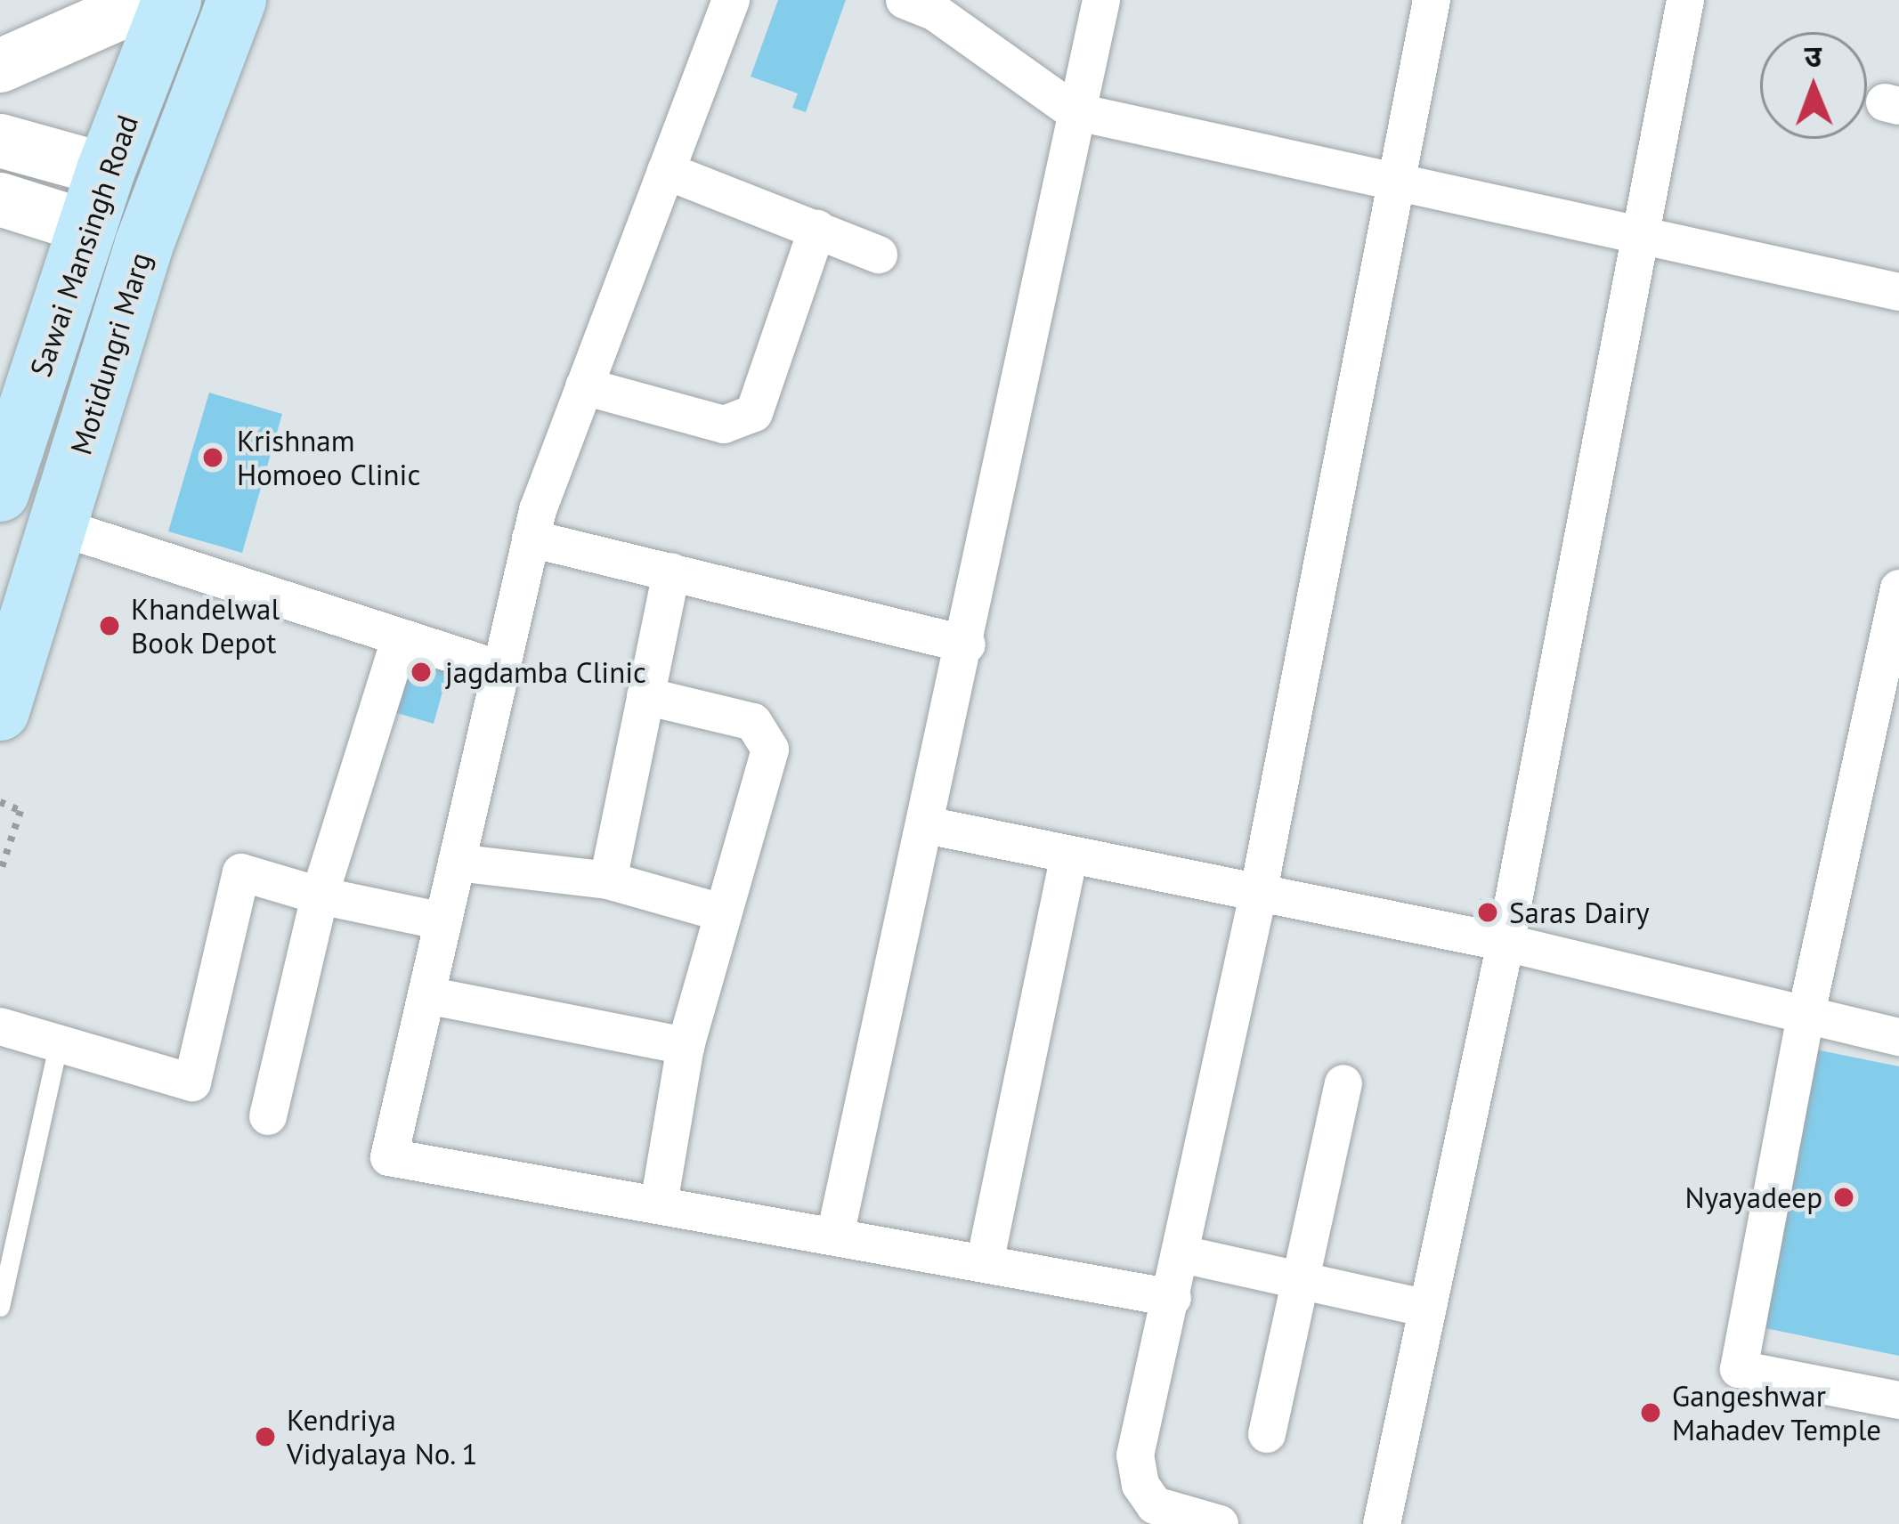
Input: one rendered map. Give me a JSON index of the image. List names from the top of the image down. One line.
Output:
{"streets":{"main road":["Sawai Mansingh Road","Motidungri Marg"]},"places":["Krishnam Homoeo Clinic","Khandelwal Book Depot","jagdamba Clinic","Saras Dairy","Nyayadeep","Gangeshwar Mahadev Temple","Kendriya Vidyalaya No. 1"],"north":"top"}
